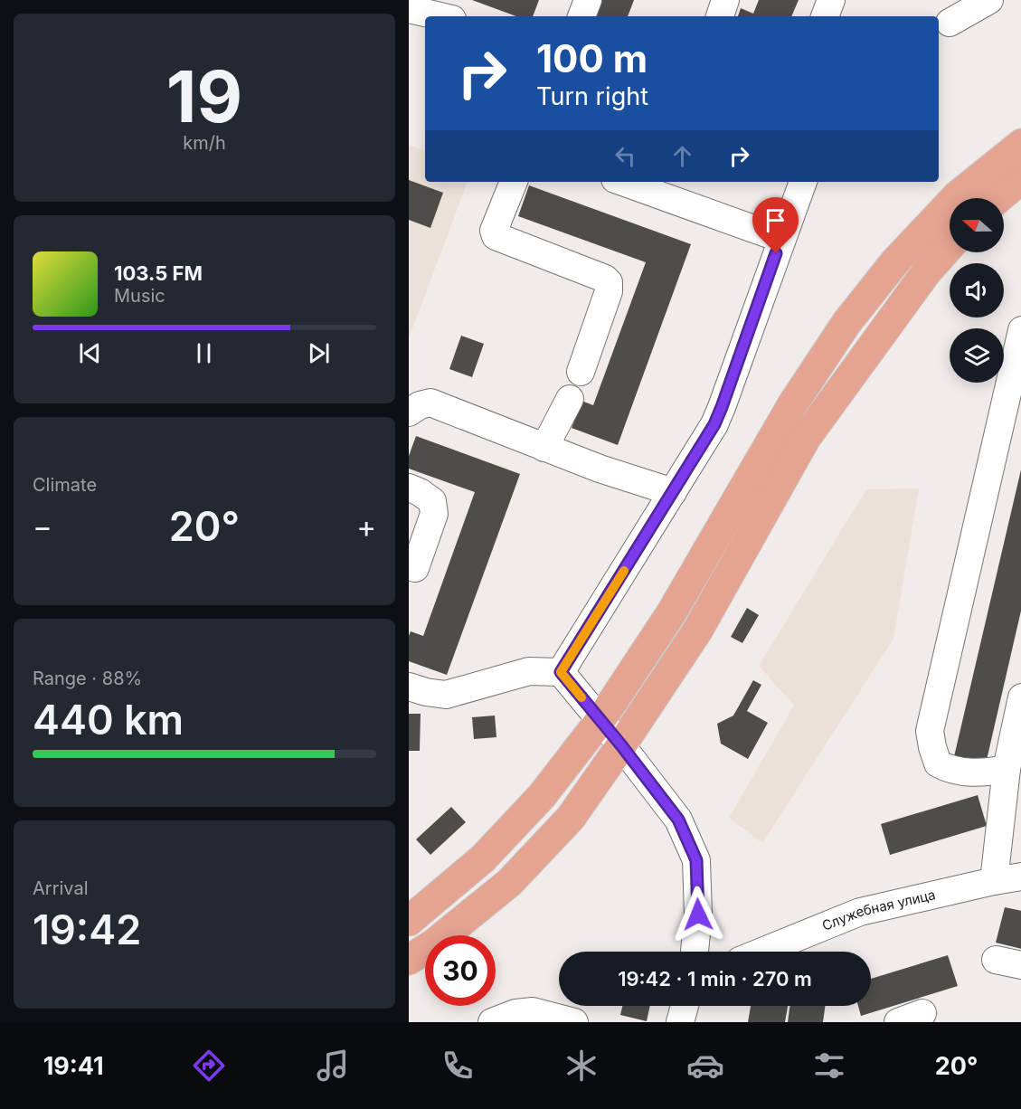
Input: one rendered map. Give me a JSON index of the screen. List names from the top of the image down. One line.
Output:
{"streets":{"street":["Служебная улица"]},"north":"left","page":{"tile":[["19","km/h"],"Climate",["Range · 88%","440 km"],["Arrival","19:42"]],"turn":["100 m","Turn right"],"song":["103.5 FM","Music"],"heat":["−","20°","+"],"limit":"30","trip":"19:42 · 1 min · 270 m","tabs":["19:41","20°"]}}
